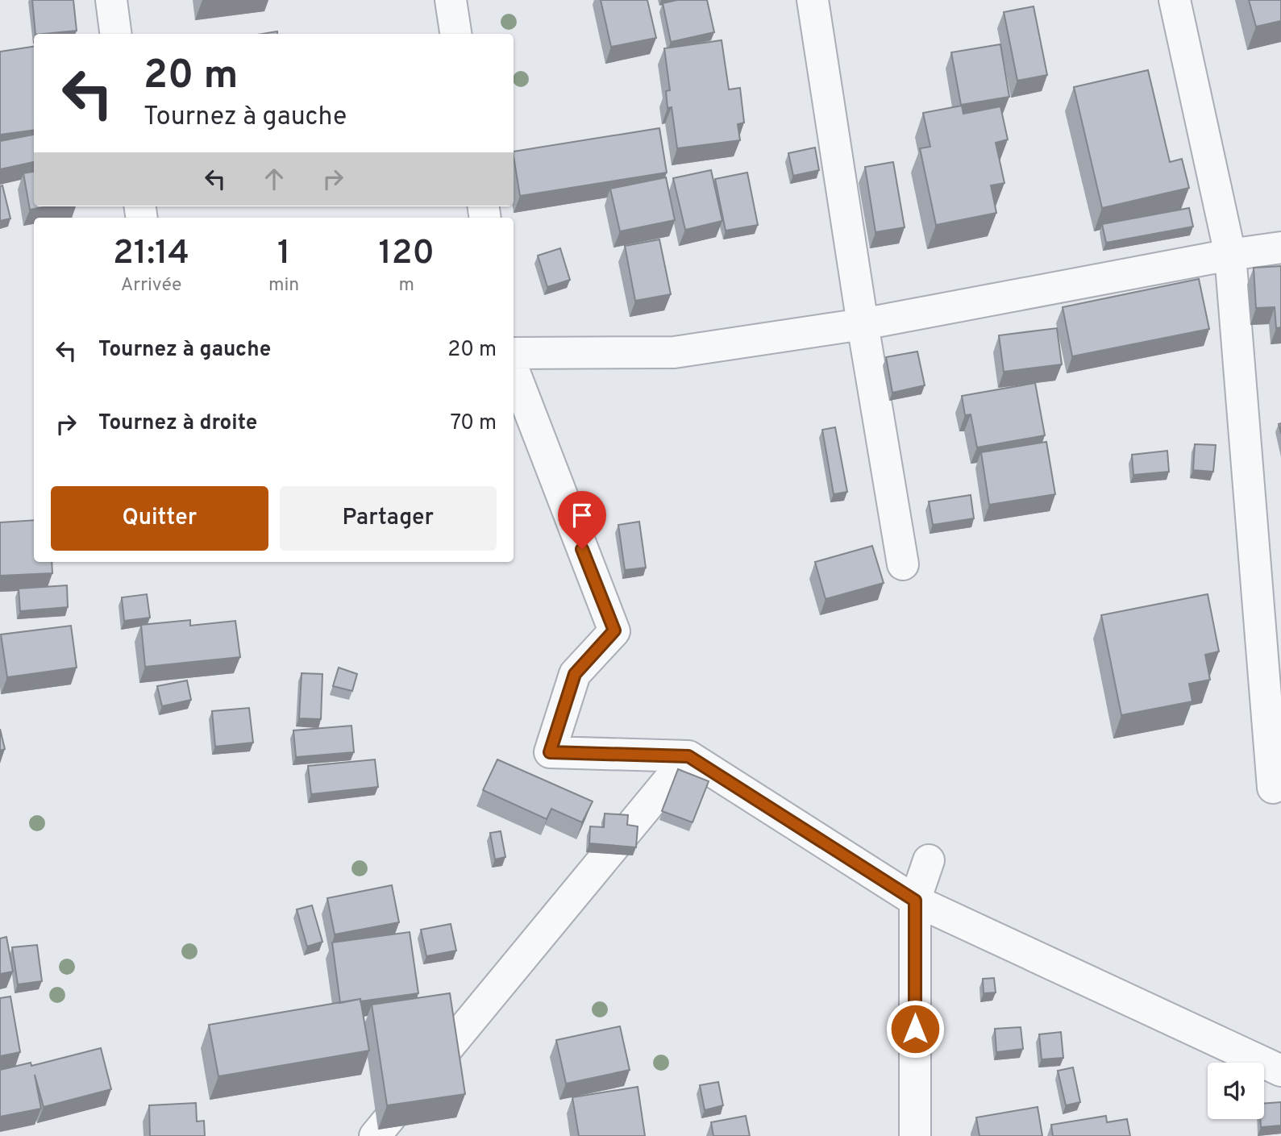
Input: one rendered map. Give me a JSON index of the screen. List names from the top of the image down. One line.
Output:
{"page":{"turn":["20 m","Tournez à gauche"],"eta":["21:14","Arrivée","1","min","120","m"],"list":[{"name":"Tournez à gauche","value":"20 m"},{"name":"Tournez à droite","value":"70 m"}],"buttons":["Quitter","Partager"]}}
